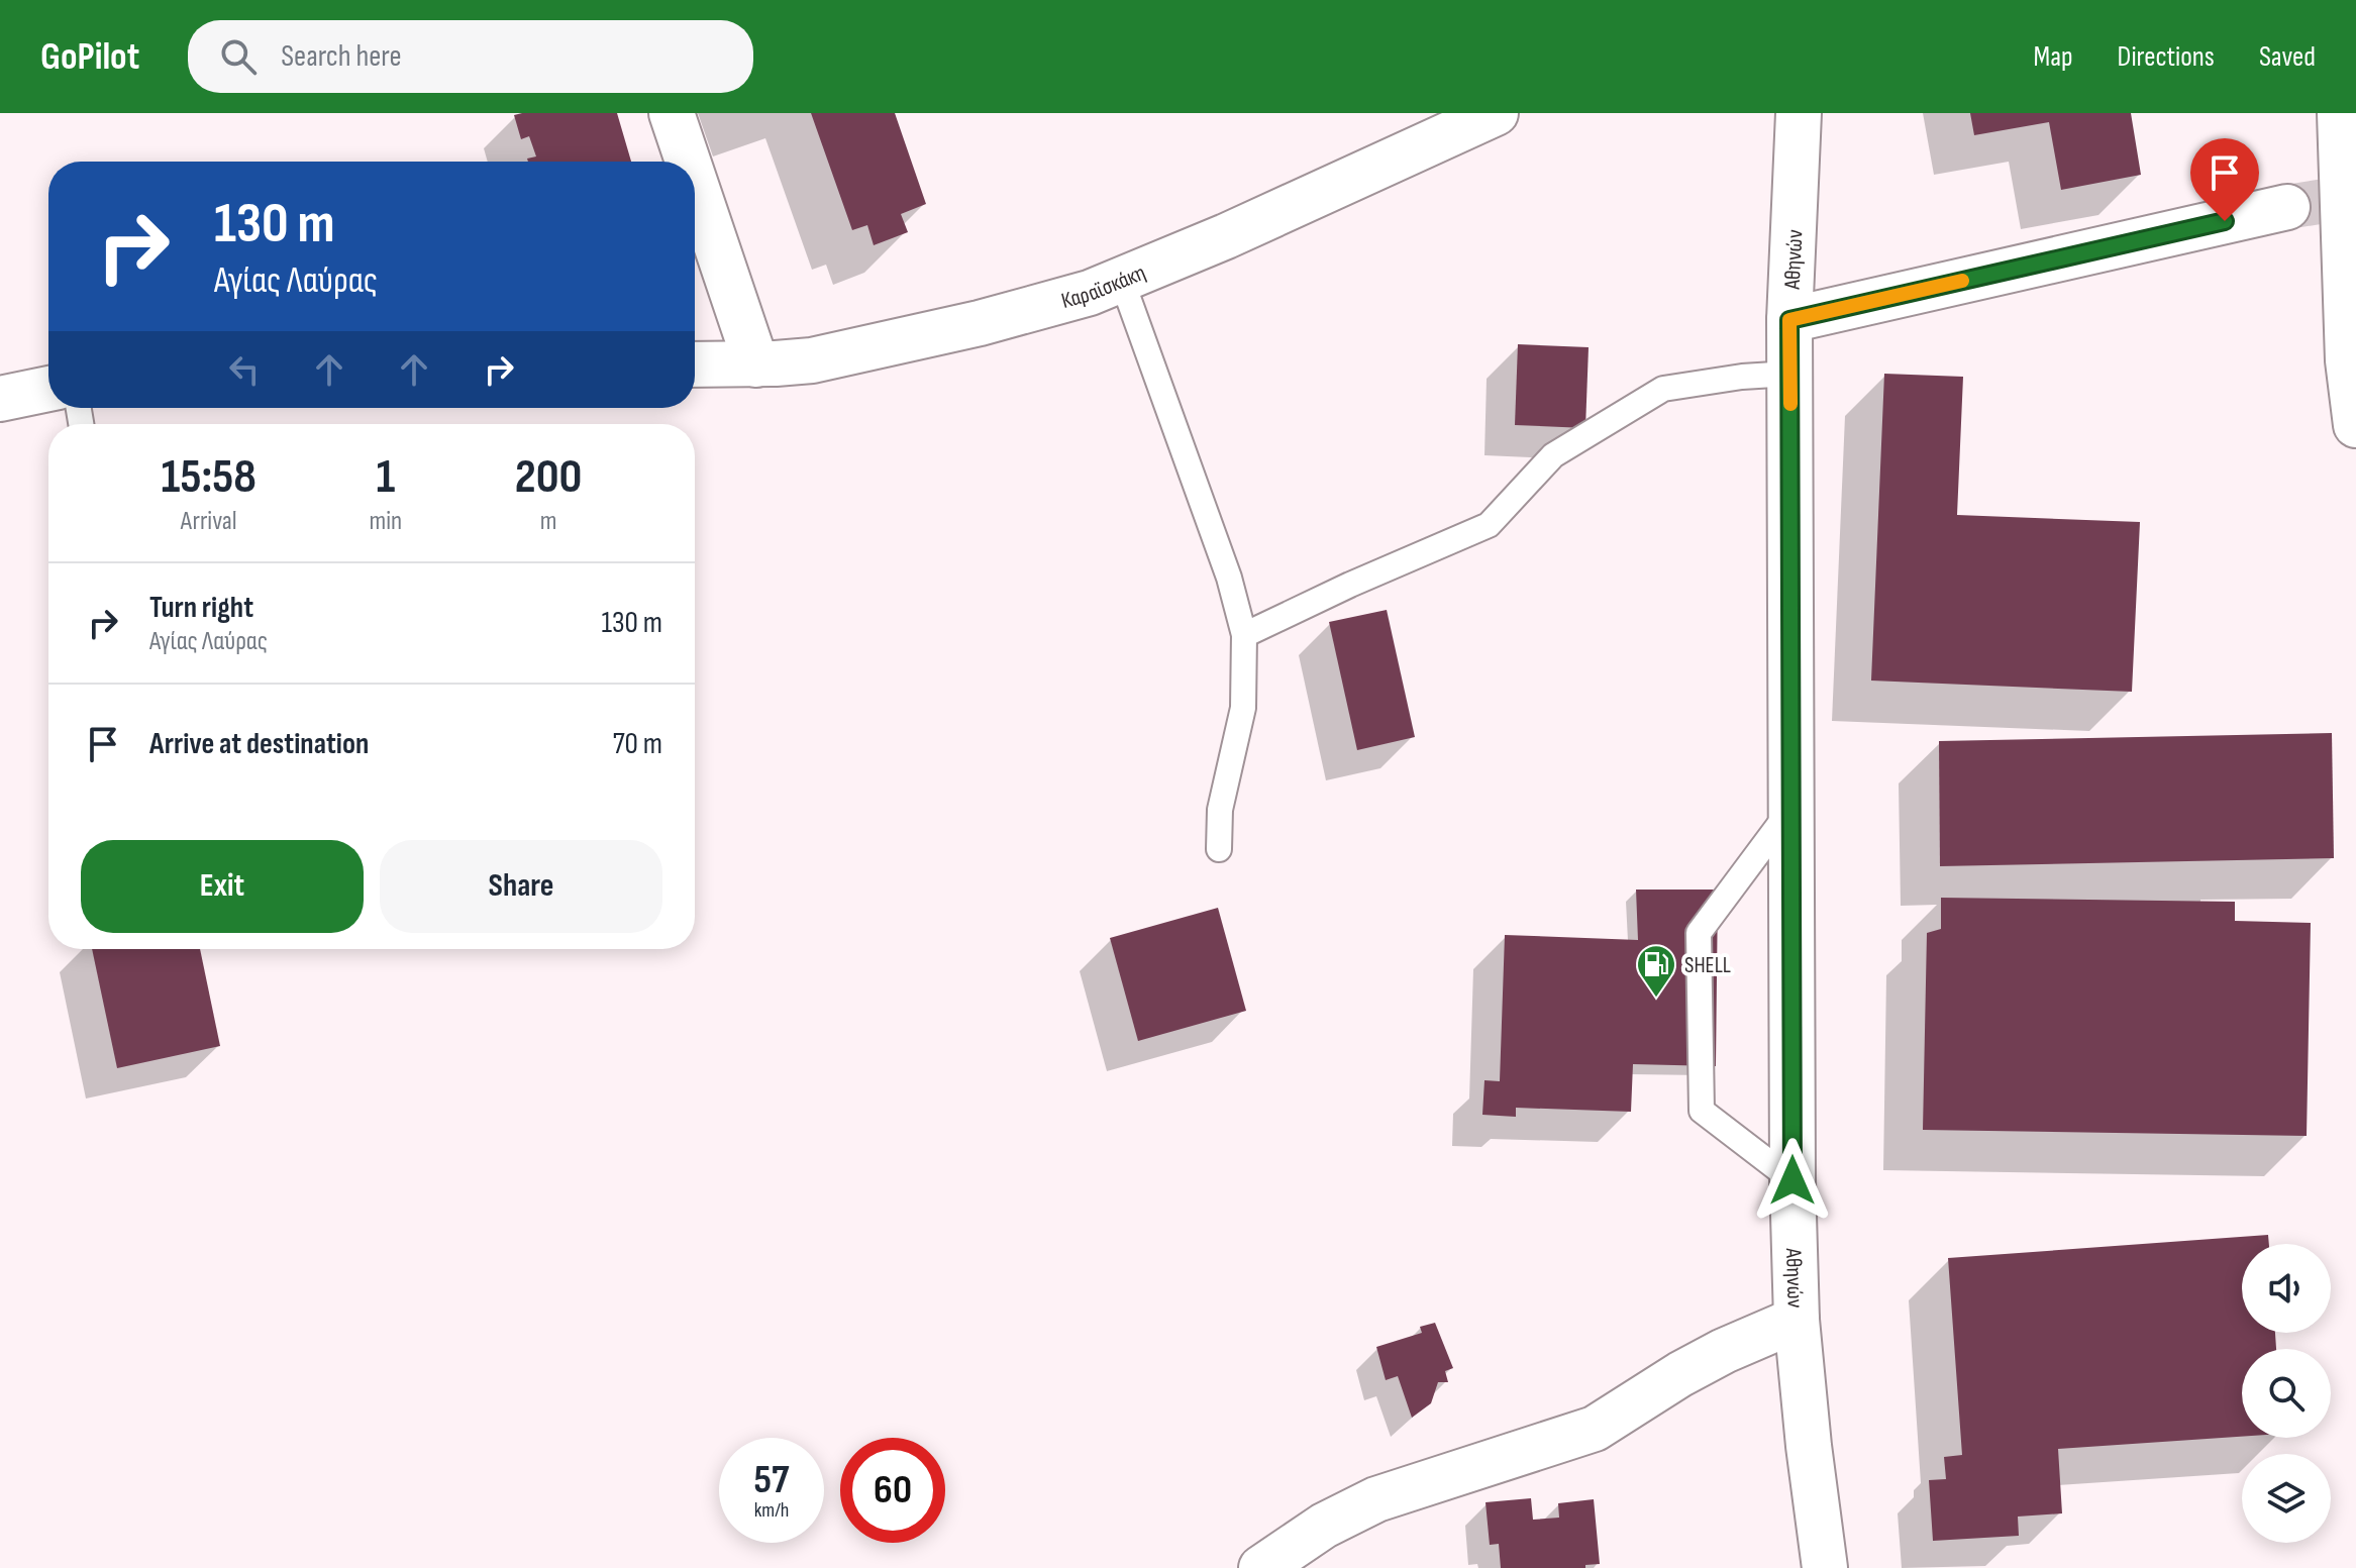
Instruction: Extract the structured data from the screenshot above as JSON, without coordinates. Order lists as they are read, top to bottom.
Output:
{
  "streets": {
    "main road": ["Αθηνών", "Καραϊσκάκη"]
  },
  "places": {
    "fuel station": ["SHELL"]
  },
  "page": {
    "header": "GoPilot",
    "search": "Search here",
    "nav": ["Map", "Directions", "Saved"],
    "turn": ["130 m", "Αγίας Λαύρας"],
    "eta": [
      "15:58",
      "Arrival",
      "1",
      "min",
      "200",
      "m"
    ],
    "list": [
      {
        "name": "Turn right",
        "note": "Αγίας Λαύρας",
        "value": "130 m"
      },
      {
        "name": "Arrive at destination",
        "value": "70 m"
      }
    ],
    "buttons": ["Exit", "Share"],
    "speed": "57 km/h",
    "limit": "60"
  }
}
